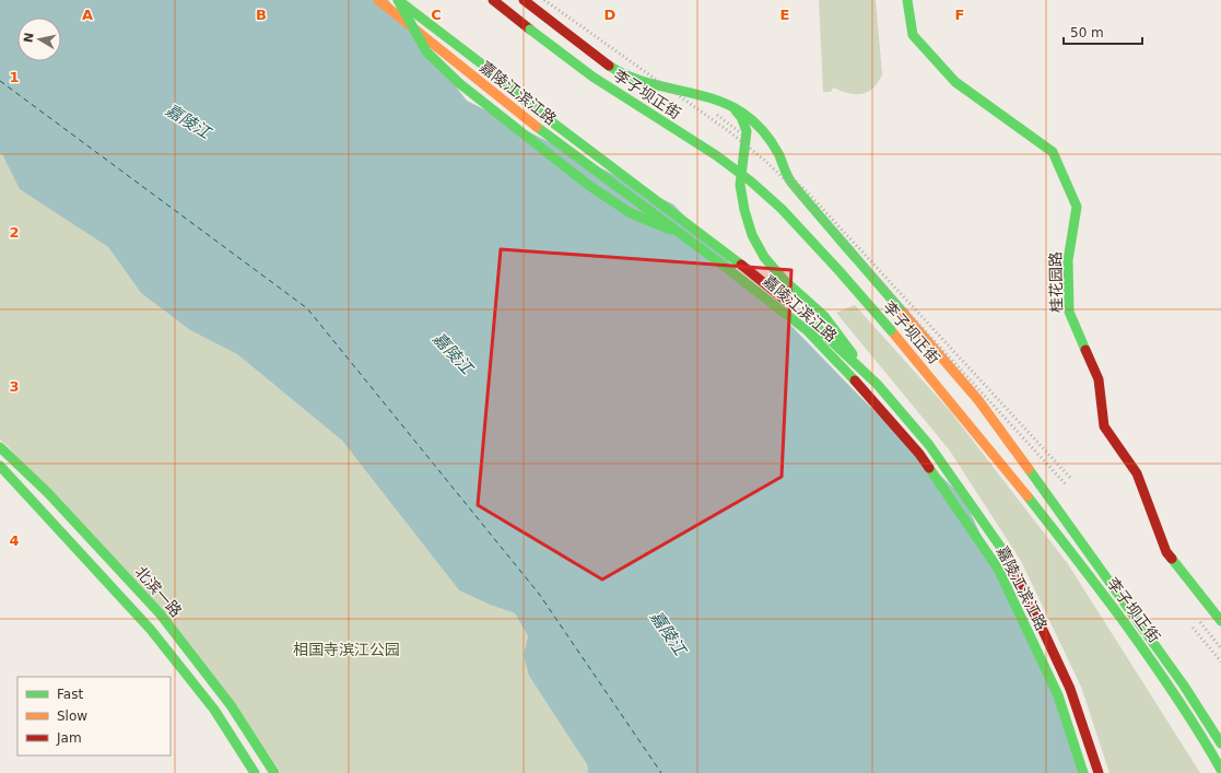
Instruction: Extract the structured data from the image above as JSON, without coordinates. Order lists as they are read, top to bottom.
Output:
{
  "streets": {
    "main road": [
      "嘉陵江滨江路",
      "李子坝正街",
      "桂花园路",
      "北滨一路"
    ]
  },
  "water": ["嘉陵江"],
  "parks": ["相国寺滨江公园"],
  "legend": ["Fast", "Slow", "Jam"],
  "scale_bar": "50 m",
  "north": "left",
  "grid": {
    "columns": [
      "A",
      "B",
      "C",
      "D",
      "E",
      "F"
    ],
    "rows": [
      "1",
      "2",
      "3",
      "4"
    ]
  }
}
